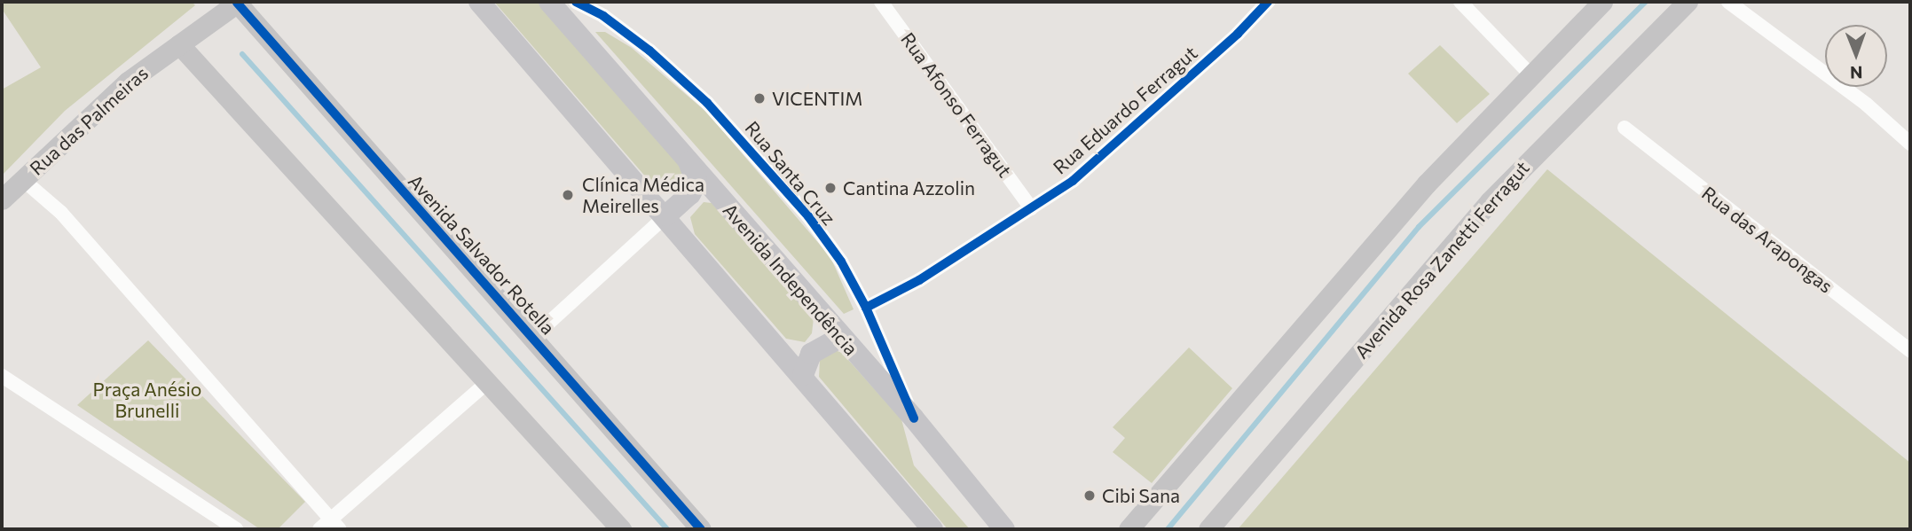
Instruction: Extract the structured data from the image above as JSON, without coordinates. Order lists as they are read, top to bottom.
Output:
{
  "streets": {
    "main road": [
      "Rua das Palmeiras",
      "Avenida Salvador Rotella",
      "Avenida Rosa Zanetti Ferragut",
      "Avenida Independência"
    ],
    "street": [
      "Rua Afonso Ferragut",
      "Rua Eduardo Ferragut",
      "Rua Santa Cruz",
      "Rua das Arapongas"
    ]
  },
  "crossings": [
    ["Rua Afonso Ferragut", "Rua Eduardo Ferragut"],
    ["Rua Eduardo Ferragut", "Rua Santa Cruz"],
    ["Rua das Palmeiras", "Avenida Salvador Rotella"],
    ["Rua Santa Cruz", "Avenida Independência"]
  ],
  "parks": ["Praça Anésio Brunelli"],
  "places": [
    "VICENTIM",
    "Cantina Azzolin",
    "Clínica Médica Meirelles",
    "Cibi Sana"
  ],
  "north": "bottom"
}
